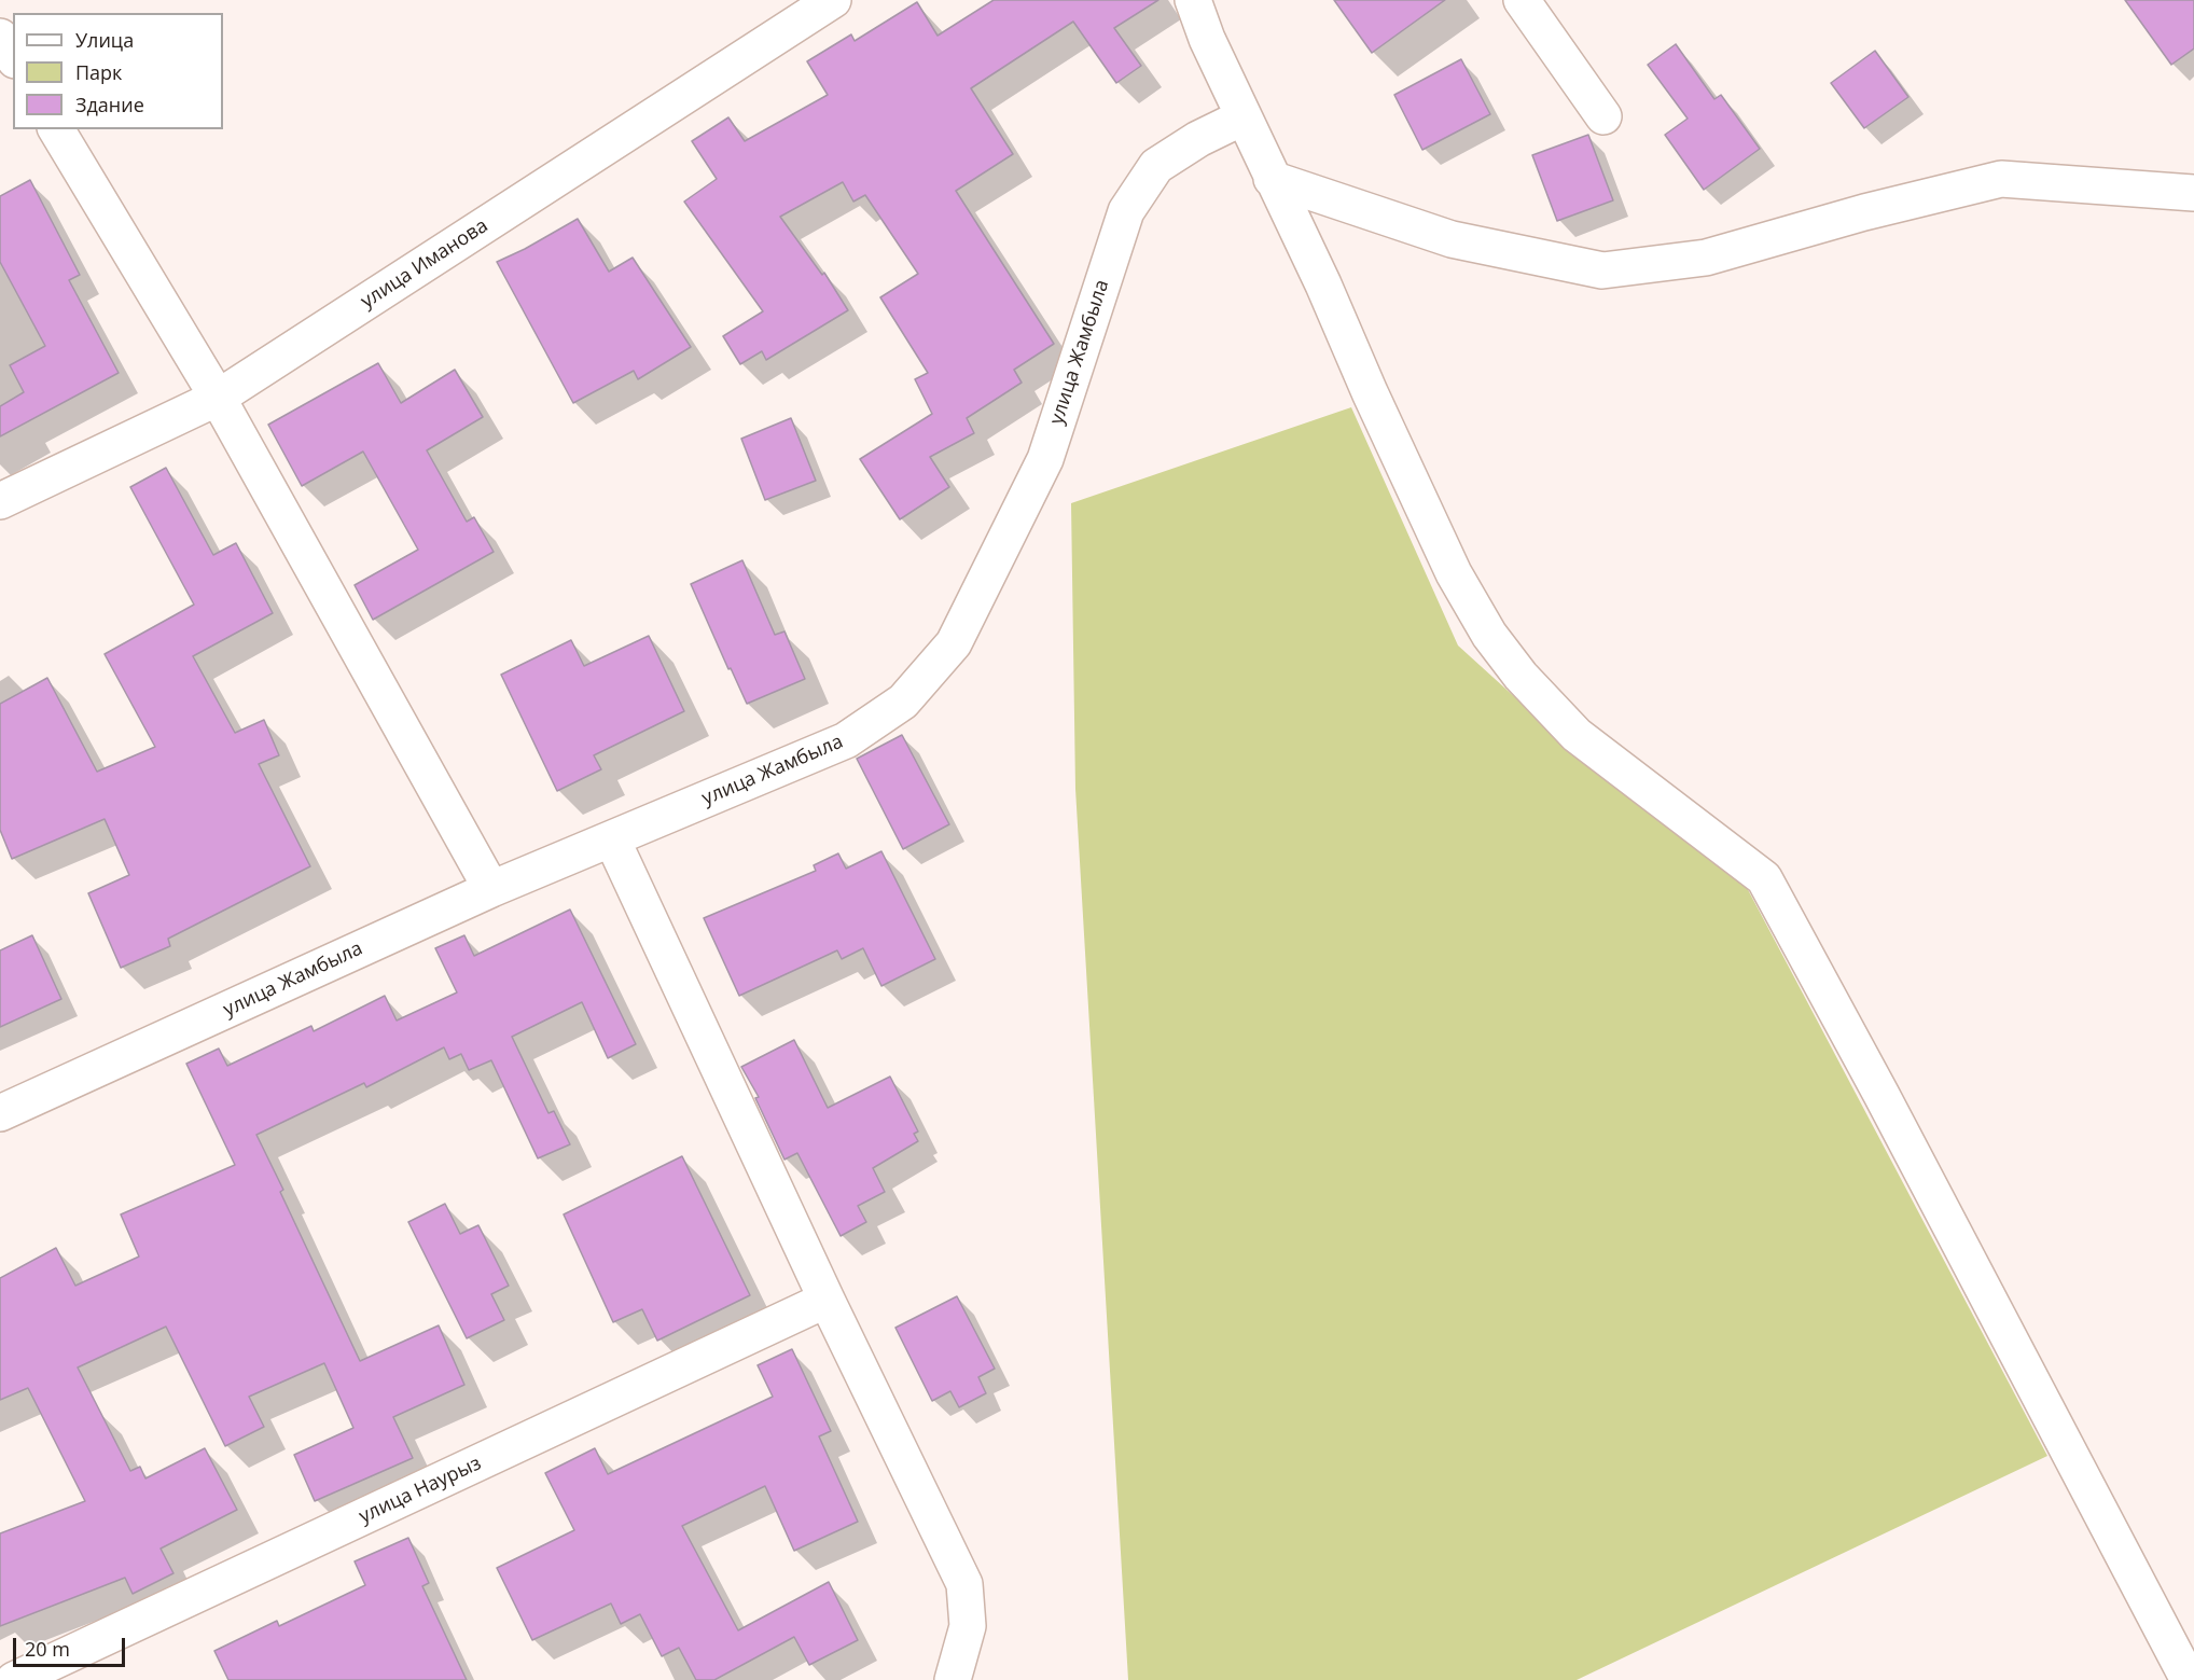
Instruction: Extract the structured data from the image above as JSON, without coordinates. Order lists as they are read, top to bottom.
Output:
{
  "streets": {
    "street": ["улица Иманова", "улица Жамбыла", "улица Наурыз"]
  },
  "legend": ["Улица", "Парк", "Здание"],
  "scale_bar": "20 m"
}
